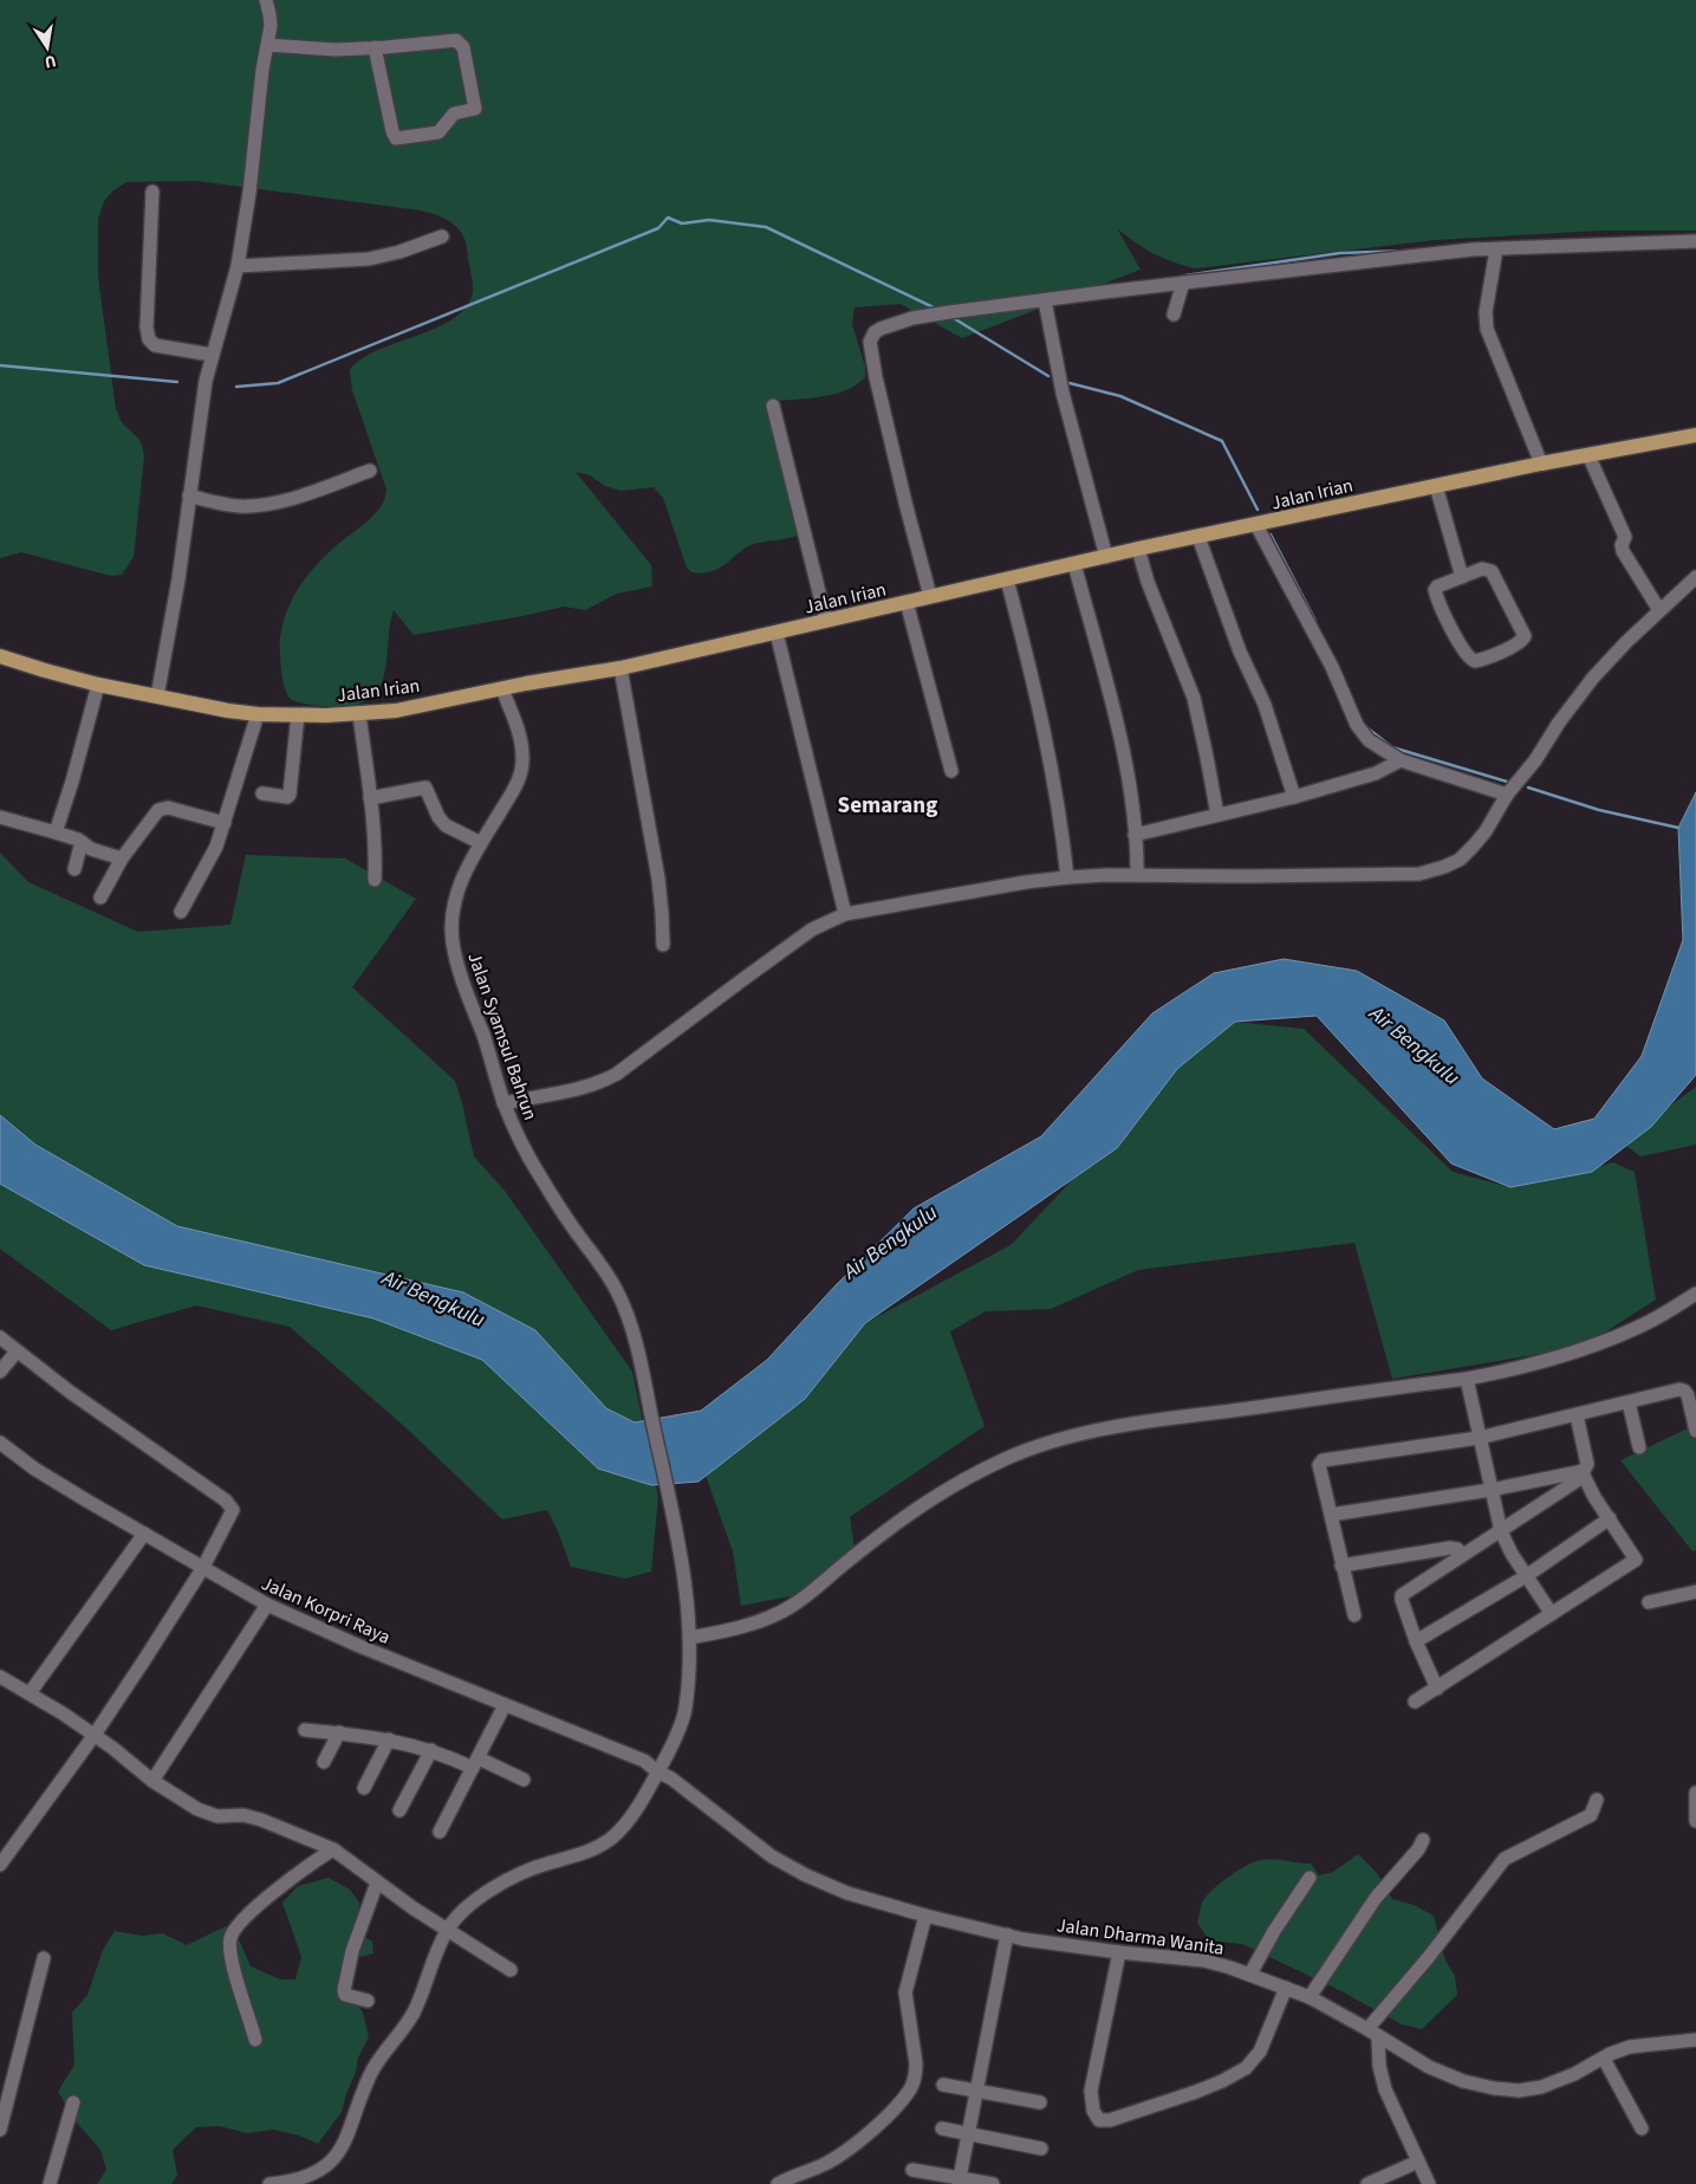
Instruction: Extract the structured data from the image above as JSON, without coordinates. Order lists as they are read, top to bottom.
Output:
{
  "streets": {
    "main road": ["Jalan Irian"],
    "street": ["Jalan Syamsul Bahrun", "Jalan Korpri Raya", "Jalan Dharma Wanita"]
  },
  "crossings": [
    ["Jalan Irian", "Jalan Syamsul Bahrun"],
    ["Jalan Korpri Raya", "Jalan Dharma Wanita"]
  ],
  "districts": ["Semarang"],
  "water": ["Air Bengkulu"],
  "north": "bottom"
}
